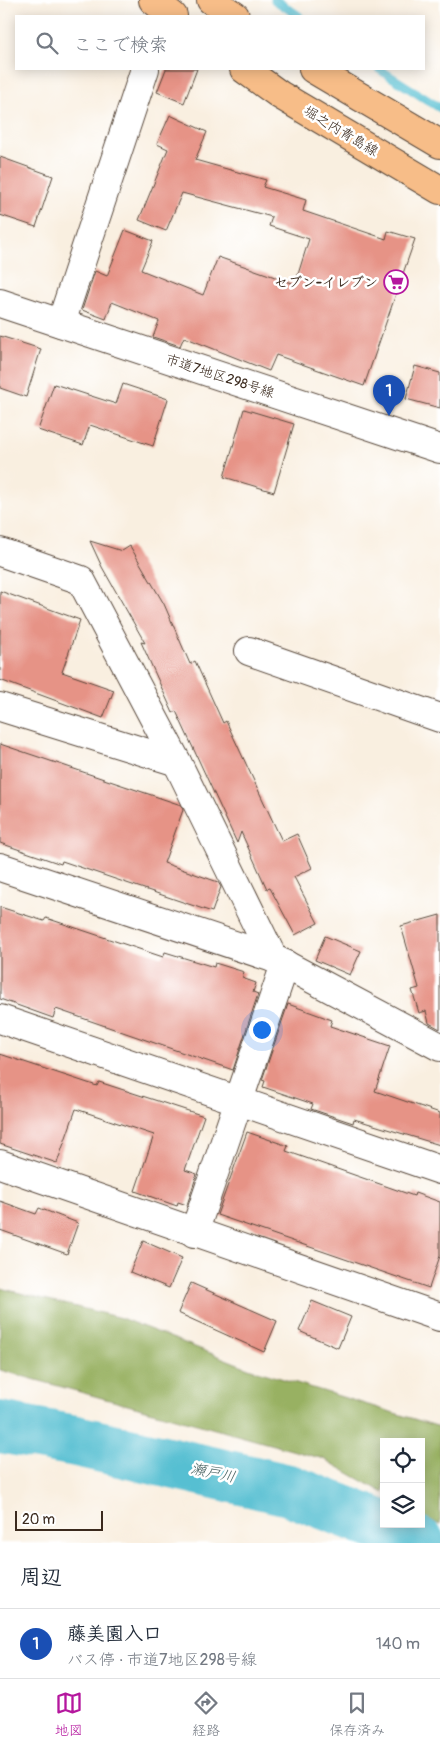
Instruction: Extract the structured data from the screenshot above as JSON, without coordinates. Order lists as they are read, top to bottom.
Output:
{
  "streets": {
    "main road": ["堀之内青島線"],
    "street": ["市道7地区298号線"]
  },
  "water": ["瀬戸川"],
  "places": {
    "supermarket": ["セブン-イレブン"]
  },
  "scale_bar": "20 m",
  "page": {
    "search": "ここで検索",
    "pins": "1",
    "scale": "20 m",
    "heading": "周辺",
    "list": [
      {
        "mark": "1",
        "name": "藤美園入口",
        "note": "バス停 · 市道7地区298号線",
        "value": "140 m"
      }
    ],
    "nav": ["地図", "経路", "保存済み"]
  }
}
